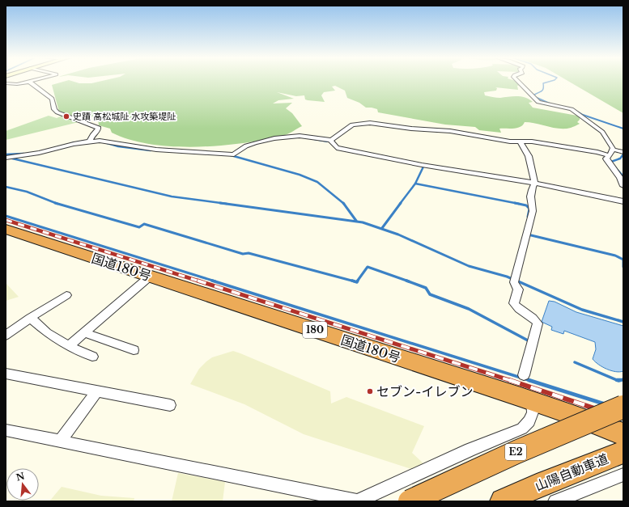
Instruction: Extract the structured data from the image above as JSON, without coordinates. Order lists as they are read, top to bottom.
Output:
{
  "streets": {
    "highway": [
      "国道180号",
      "180",
      "E2",
      "山陽自動車道"
    ]
  },
  "places": ["史蹟 髙松城阯 水攻築堤阯", "セブン-イレブン"],
  "north": "top"
}
